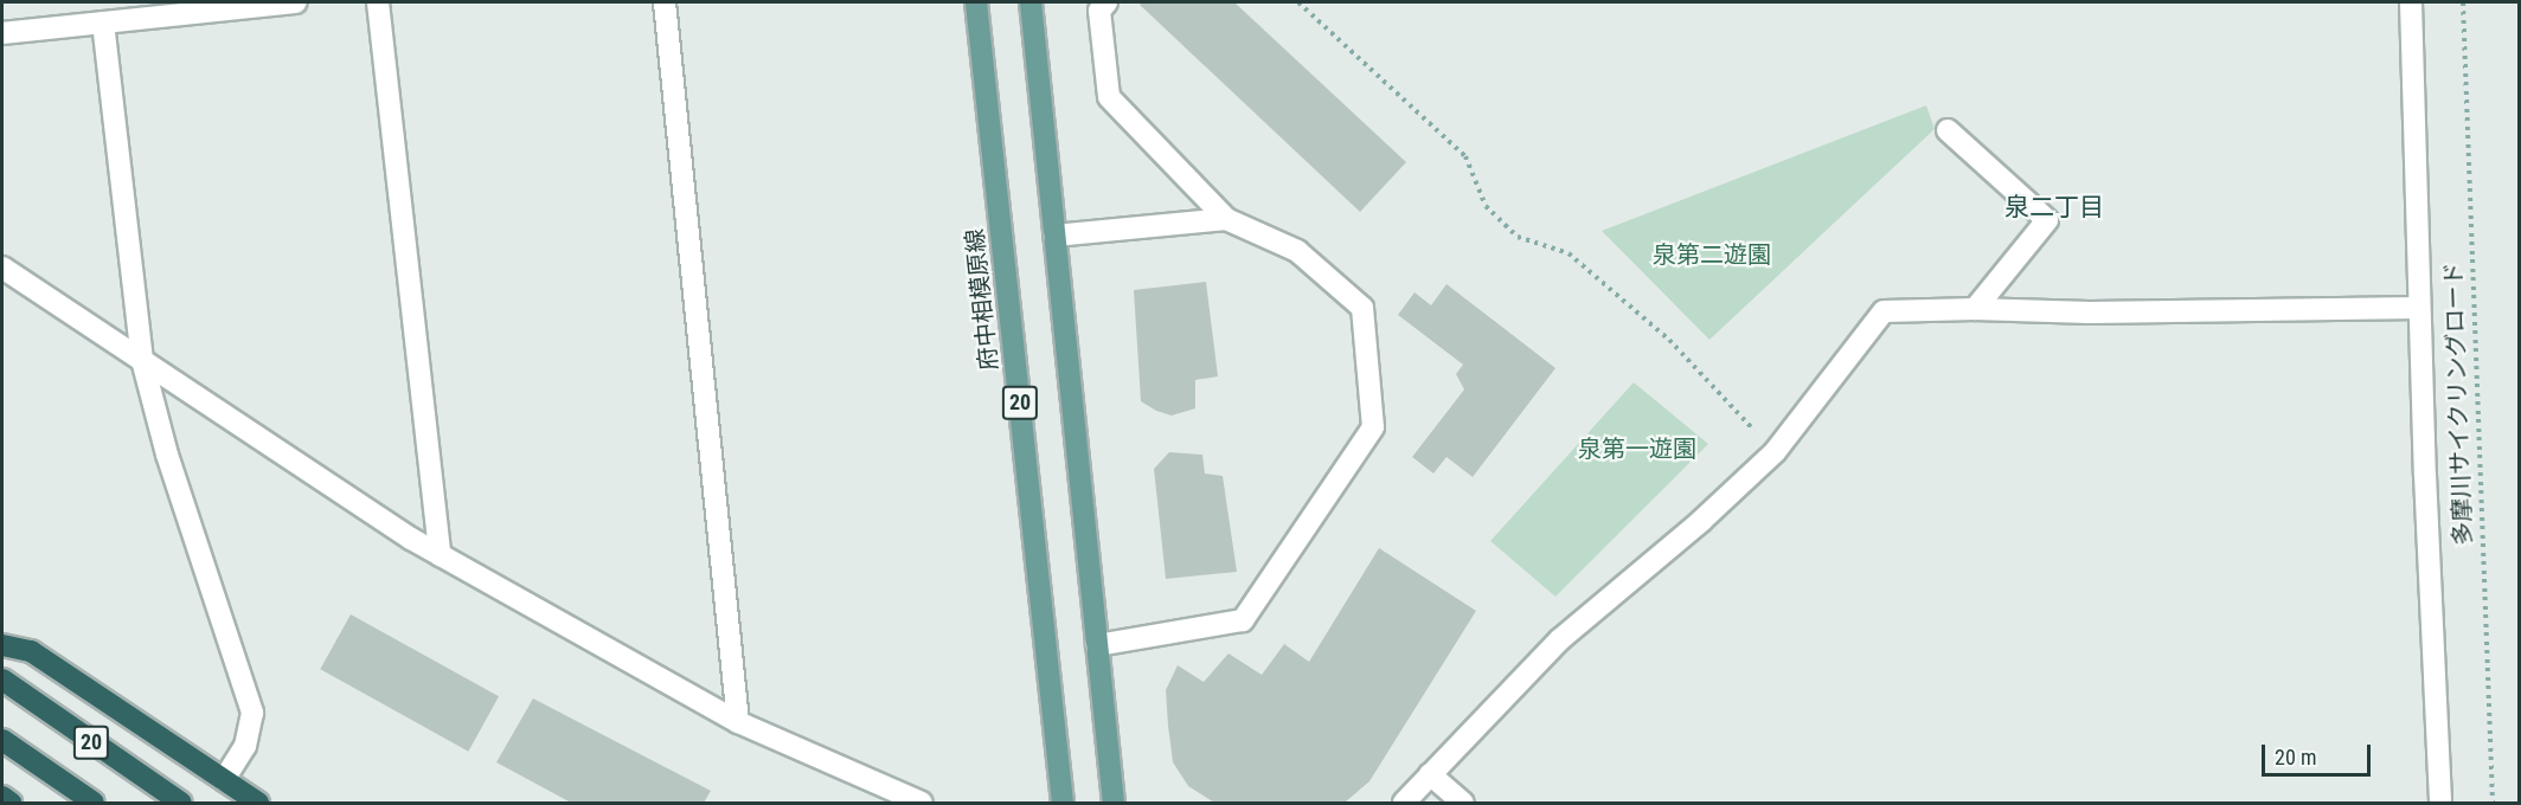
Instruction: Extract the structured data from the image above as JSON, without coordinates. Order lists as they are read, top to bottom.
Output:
{
  "streets": {
    "highway": ["20"],
    "main road": ["府中相模原線"],
    "path": ["多摩川サイクリングロード"]
  },
  "districts": ["泉二丁目"],
  "parks": ["泉第二遊園", "泉第一遊園"],
  "scale_bar": "20 m"
}
